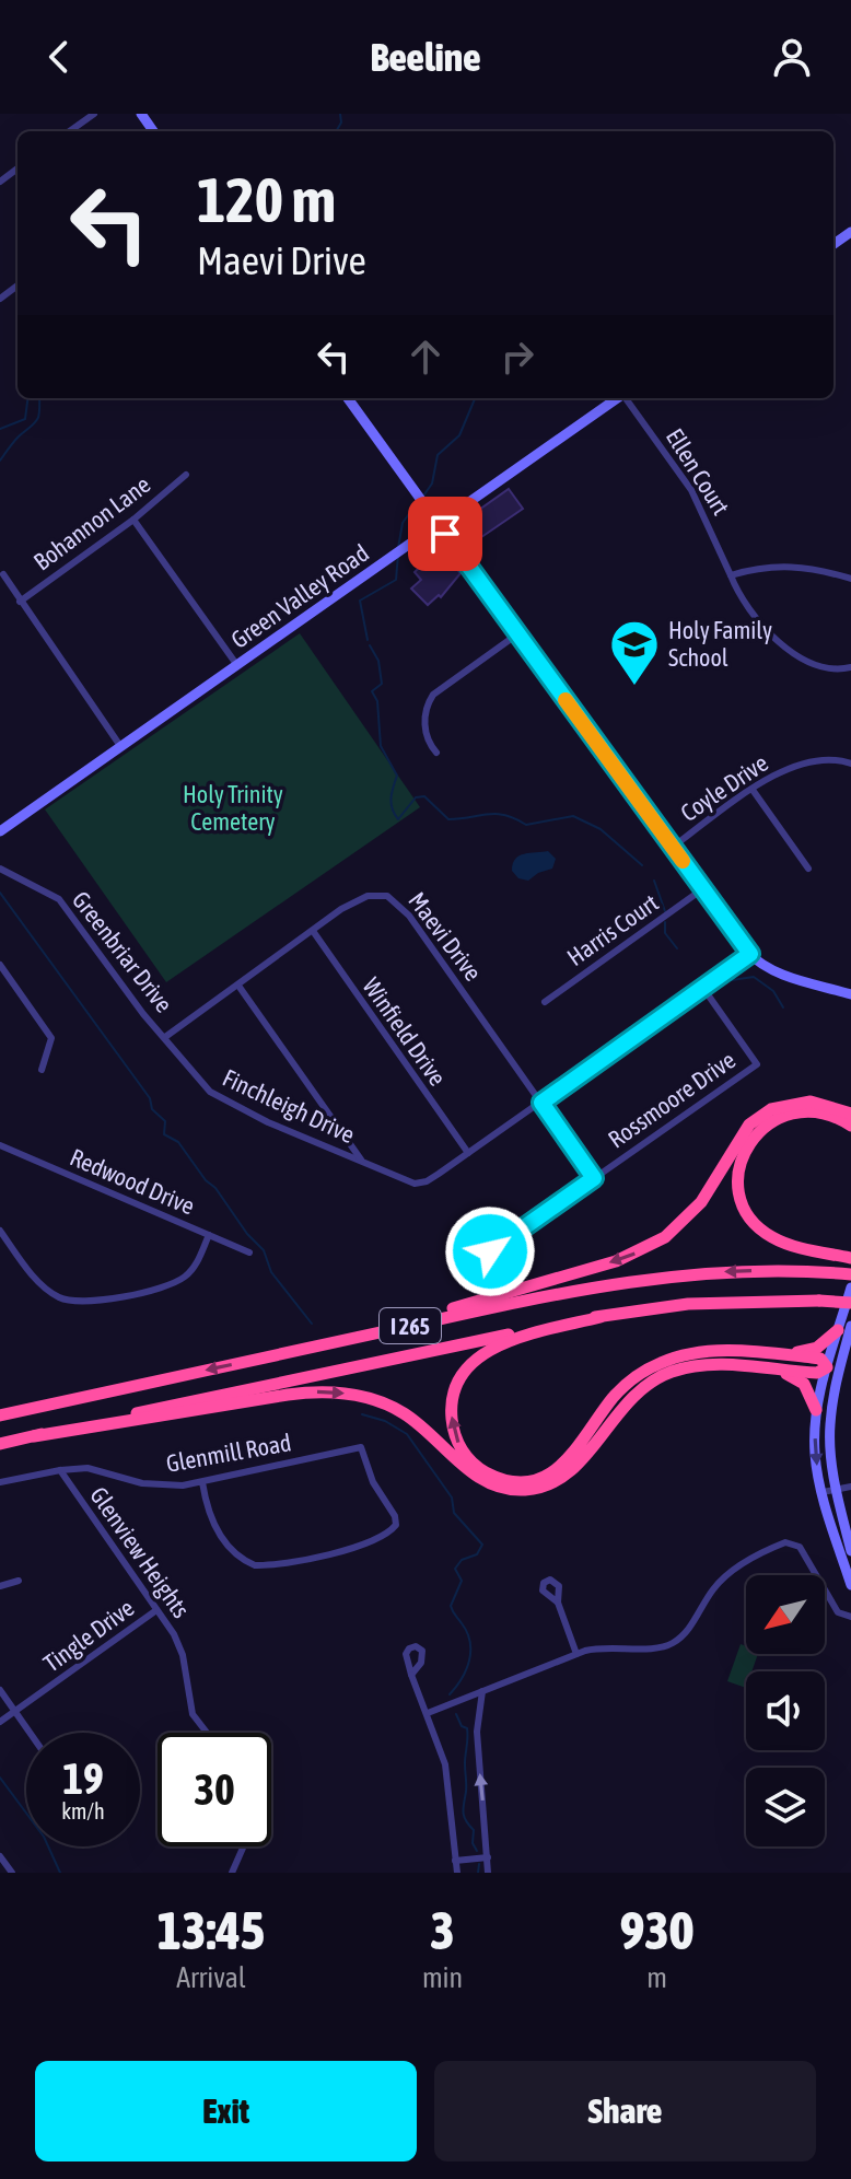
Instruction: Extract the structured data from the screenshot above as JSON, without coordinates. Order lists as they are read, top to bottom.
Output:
{
  "streets": {
    "highway": ["I 265"],
    "street": [
      "Ellen Court",
      "Bohannon Lane",
      "Green Valley Road",
      "Coyle Drive",
      "Harris Court",
      "Maevi Drive",
      "Greenbriar Drive",
      "Winfield Drive",
      "Rossmoore Drive",
      "Finchleigh Drive",
      "Redwood Drive",
      "Glenmill Road",
      "Glenview Heights",
      "Tingle Drive"
    ]
  },
  "crossings": [
    ["Maevi Drive", "Greenbriar Drive"],
    ["Maevi Drive", "Winfield Drive"],
    ["Maevi Drive", "Rossmoore Drive"],
    ["Maevi Drive", "Finchleigh Drive"],
    ["Greenbriar Drive", "Finchleigh Drive"],
    ["Winfield Drive", "Finchleigh Drive"],
    ["Glenmill Road", "Glenview Heights"],
    ["Glenview Heights", "Tingle Drive"]
  ],
  "parks": ["Holy Trinity Cemetery"],
  "places": {
    "school or university": ["Holy Family School"]
  },
  "north": "bottom left",
  "page": {
    "header": "Beeline",
    "turn": ["120 m", "Maevi Drive"],
    "speed": "19 km/h",
    "limit": "30",
    "eta": [
      "13:45",
      "Arrival",
      "3",
      "min",
      "930",
      "m"
    ],
    "buttons": ["Exit", "Share"]
  }
}
